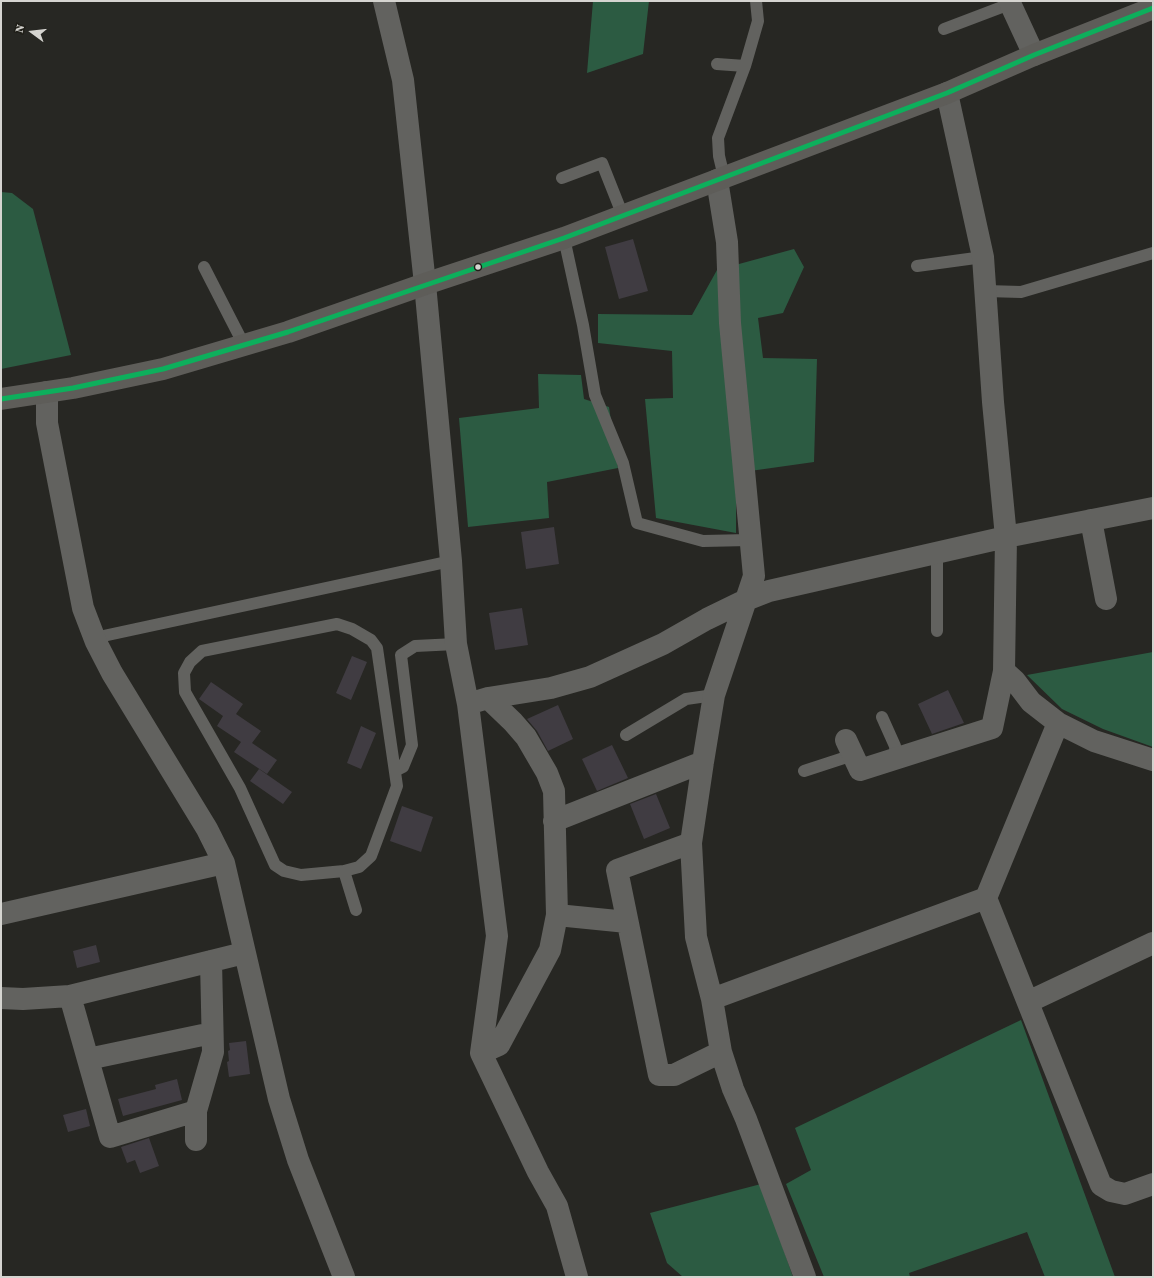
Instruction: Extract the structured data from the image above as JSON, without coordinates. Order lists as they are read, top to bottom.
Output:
{
  "north": "left"
}
